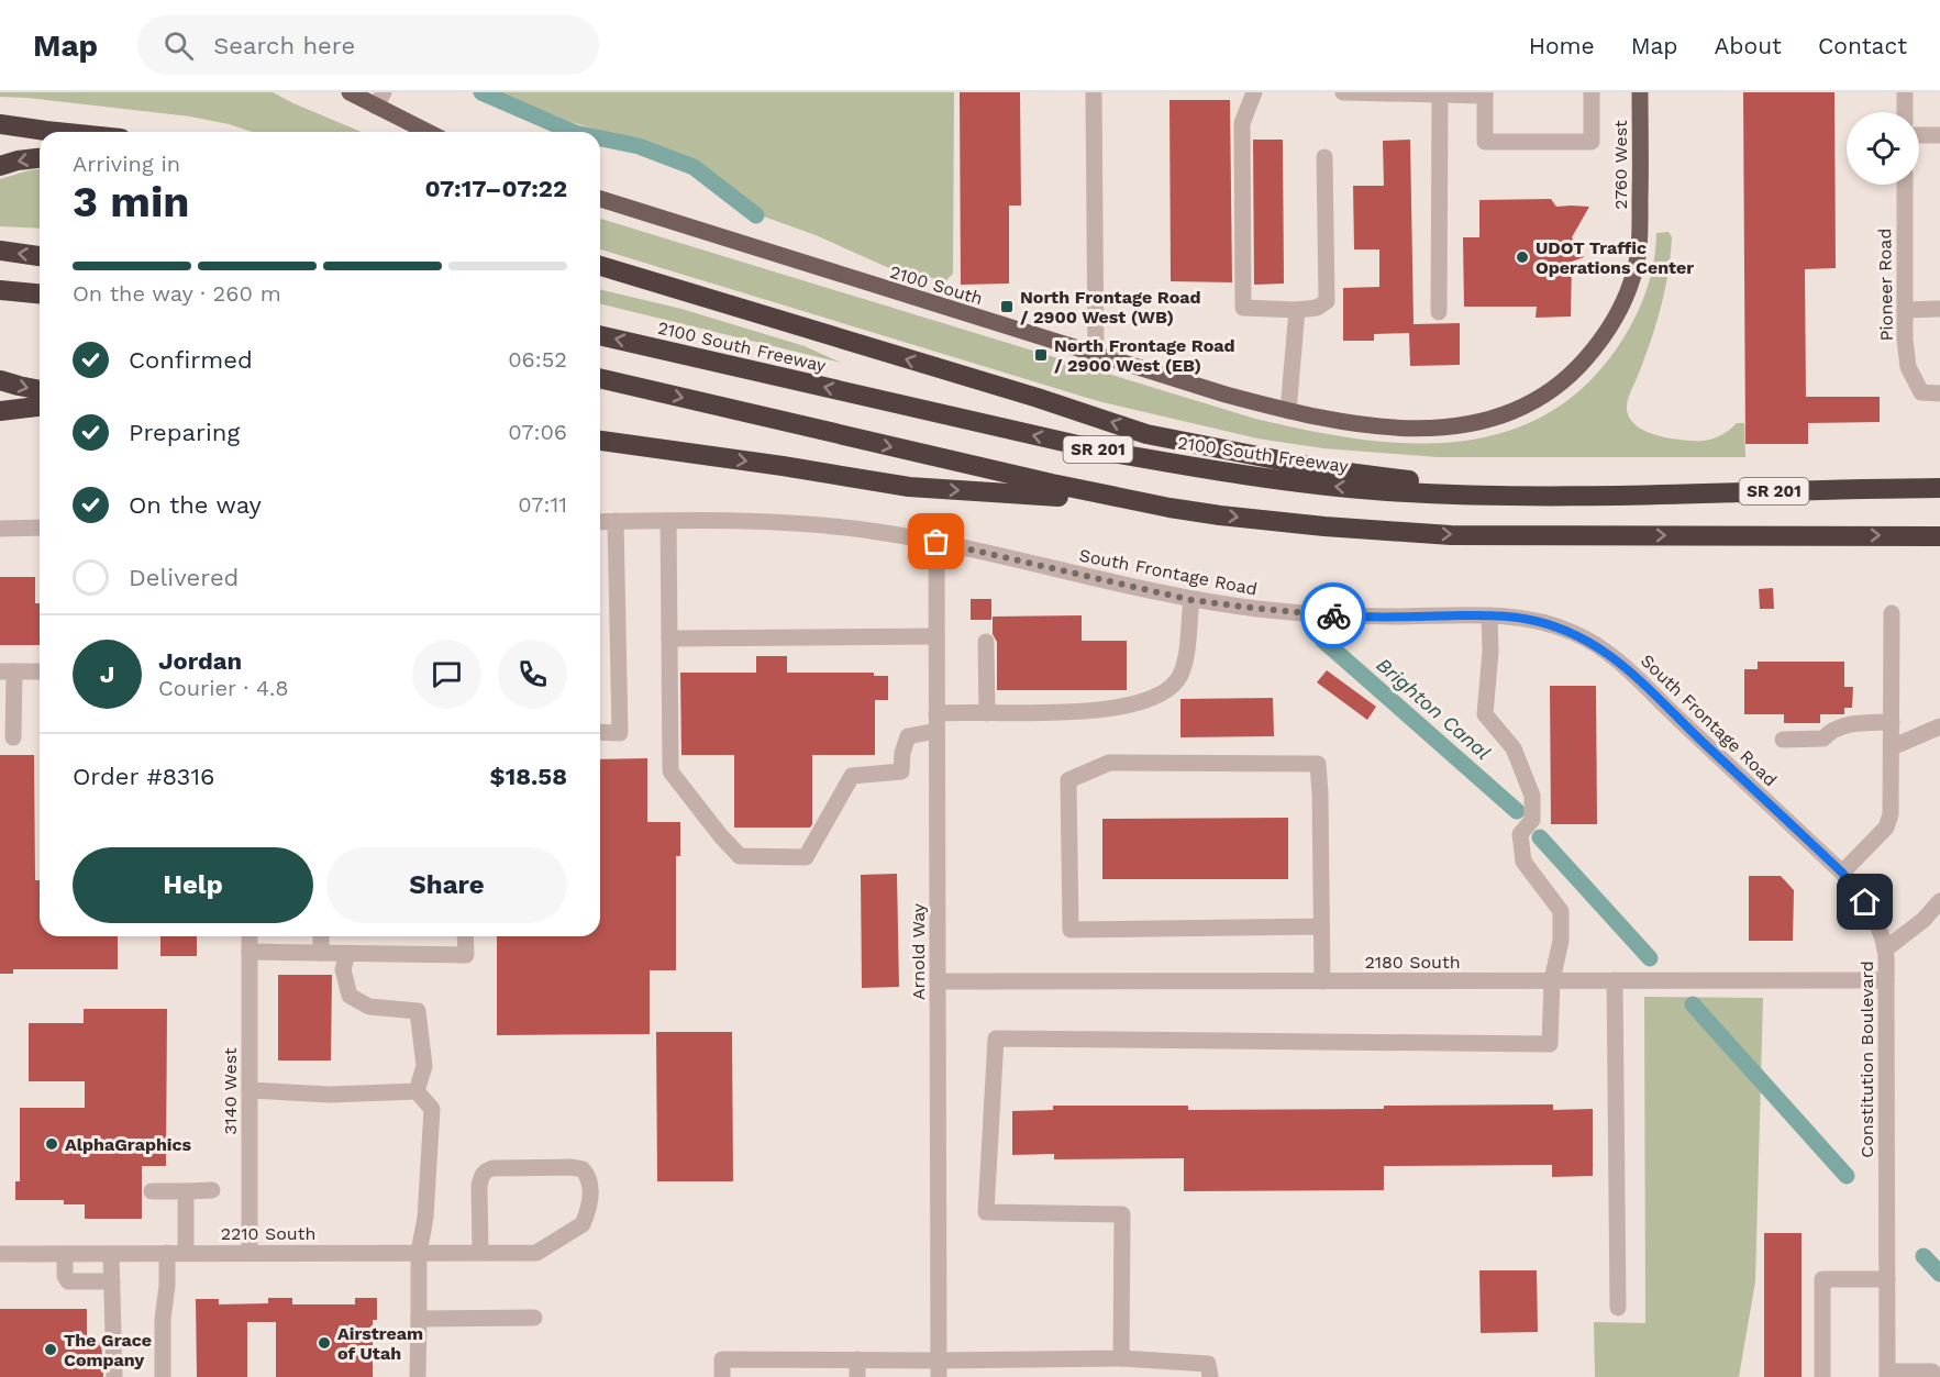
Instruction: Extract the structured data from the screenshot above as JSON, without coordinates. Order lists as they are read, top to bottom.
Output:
{
  "streets": {
    "highway": ["2100 South Freeway", "SR 201"],
    "main road": ["2760 West", "2100 South"],
    "street": [
      "Pioneer Road",
      "South Frontage Road",
      "Arnold Way",
      "2180 South",
      "Constitution Boulevard",
      "3140 West",
      "2210 South"
    ]
  },
  "crossings": [
    ["2760 West", "2100 South"],
    ["South Frontage Road", "Arnold Way"],
    ["South Frontage Road", "Constitution Boulevard"],
    ["Arnold Way", "2180 South"],
    ["2180 South", "Constitution Boulevard"],
    ["3140 West", "2210 South"]
  ],
  "water": ["Brighton Canal"],
  "places": {
    "other": [
      "UDOT Traffic Operations Center",
      "AlphaGraphics",
      "Airstream of Utah",
      "The Grace Company"
    ],
    "transit": ["North Frontage Road / 2900 West (WB)", "North Frontage Road / 2900 West (EB)"]
  },
  "page": {
    "header": "Map",
    "search": "Search here",
    "nav": [
      "Home",
      "Map",
      "About",
      "Contact"
    ],
    "heading": ["3 min", "Arriving in", "07:17–07:22"],
    "panel": [
      "Jordan",
      "Courier · 4.8",
      "Order #8316",
      "$18.58"
    ],
    "bar": "On the way · 260 m",
    "list": [
      ["Confirmed", "06:52"],
      ["Preparing", "07:06"],
      ["On the way", "07:11"],
      "Delivered"
    ],
    "round": "J",
    "buttons": ["Help", "Share"]
  }
}
